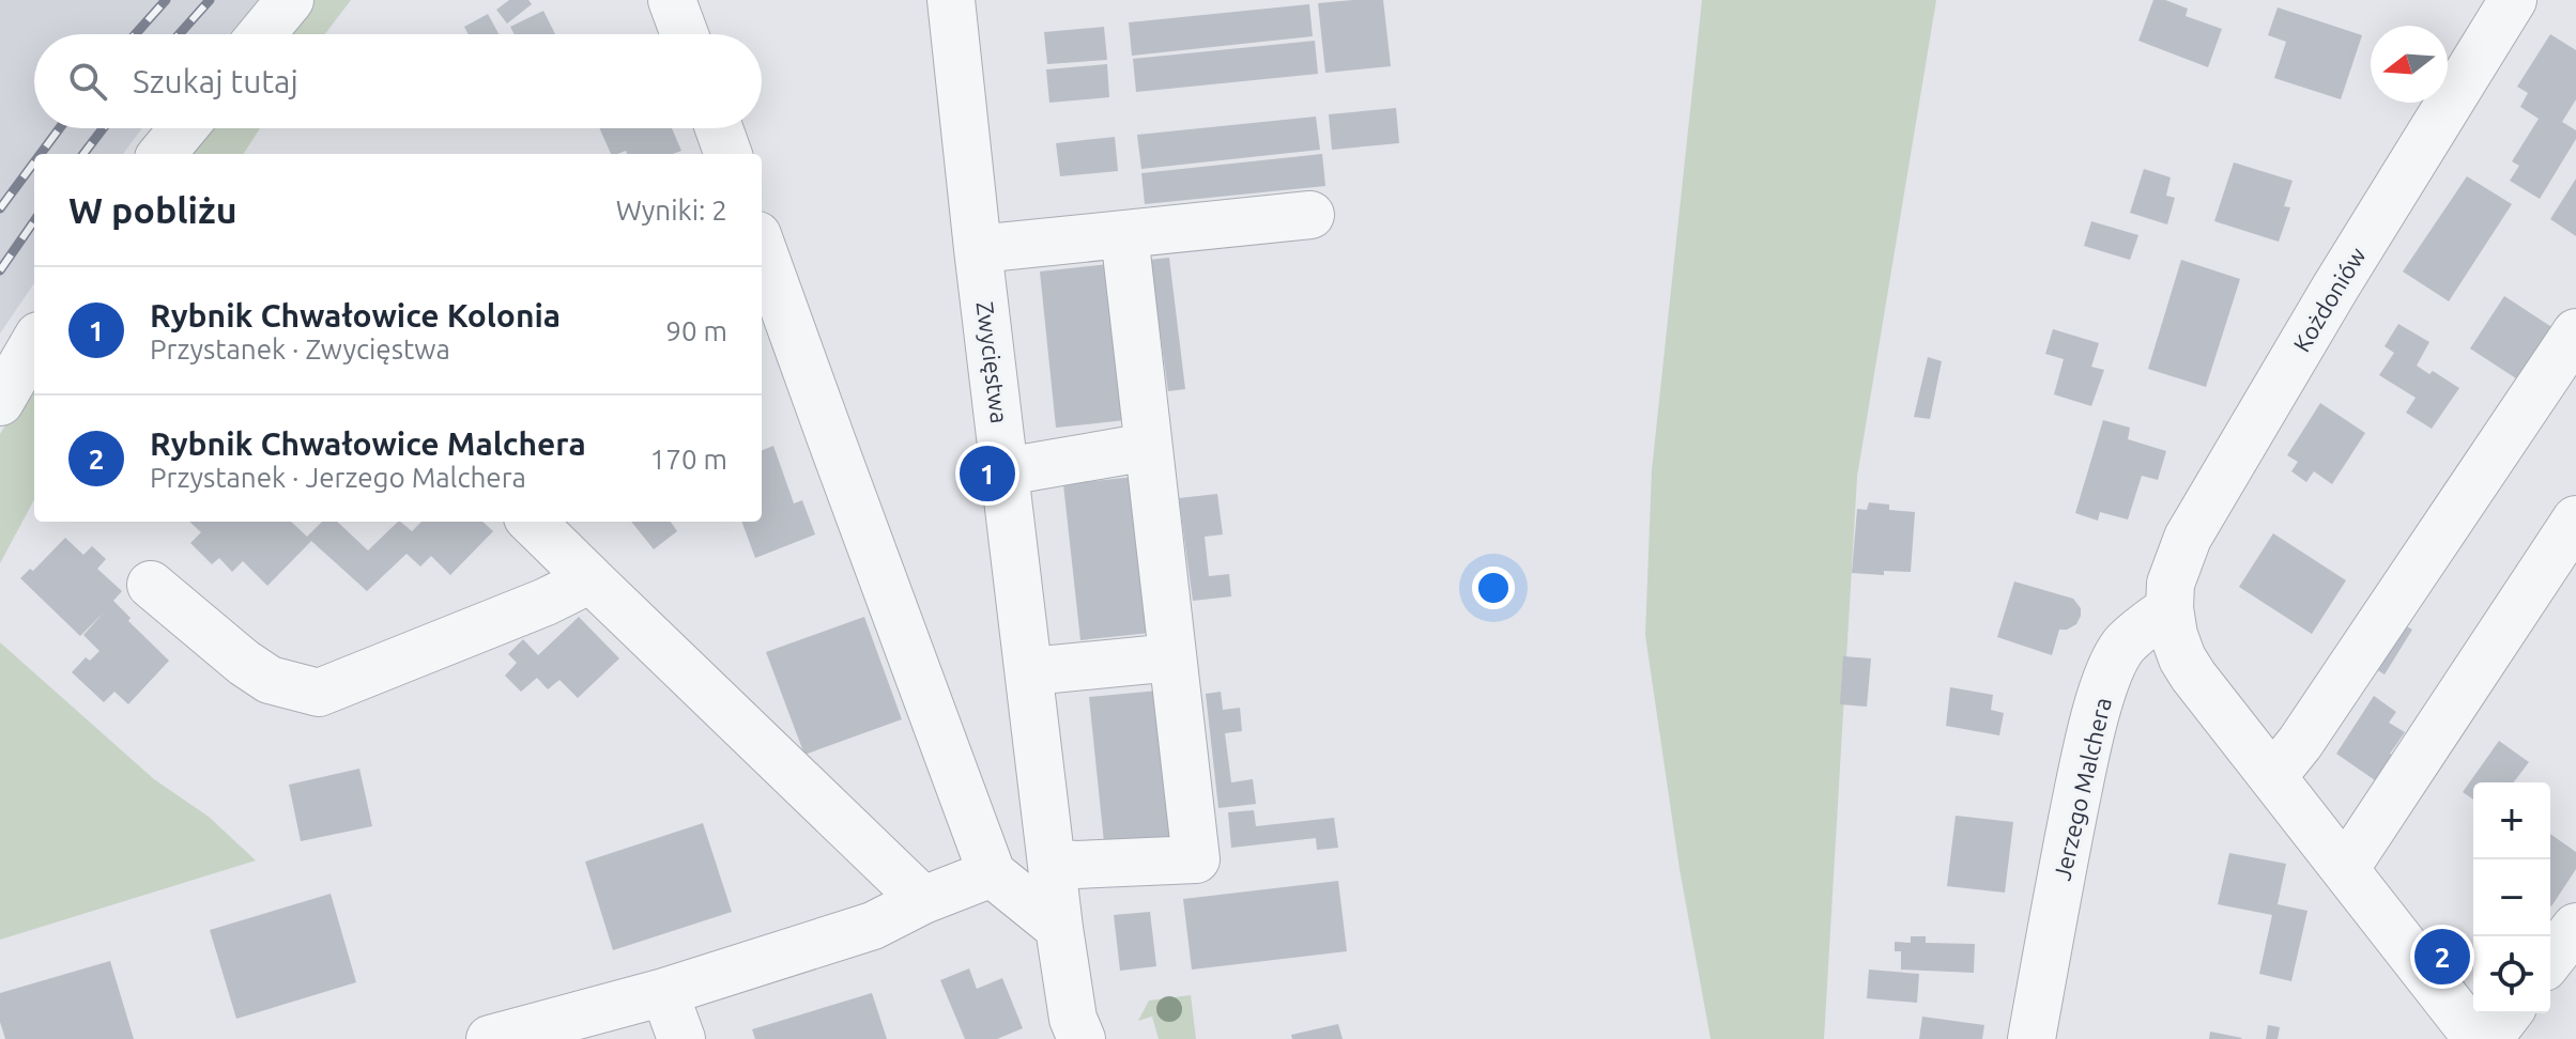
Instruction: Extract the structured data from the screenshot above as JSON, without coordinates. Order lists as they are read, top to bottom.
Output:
{
  "streets": {
    "street": ["Kożdoniów", "Zwycięstwa", "Jerzego Malchera"]
  },
  "crossings": [
    ["Kożdoniów", "Jerzego Malchera"]
  ],
  "north": "left",
  "page": {
    "search": "Szukaj tutaj",
    "heading": ["W pobliżu", "Wyniki: 2"],
    "list": [
      {
        "mark": "1",
        "name": "Rybnik Chwałowice Kolonia",
        "note": "Przystanek · Zwycięstwa",
        "value": "90 m"
      },
      {
        "mark": "2",
        "name": "Rybnik Chwałowice Malchera",
        "note": "Przystanek · Jerzego Malchera",
        "value": "170 m"
      }
    ],
    "pins": ["1", "2"],
    "map_buttons": ["+", "−"]
  }
}
